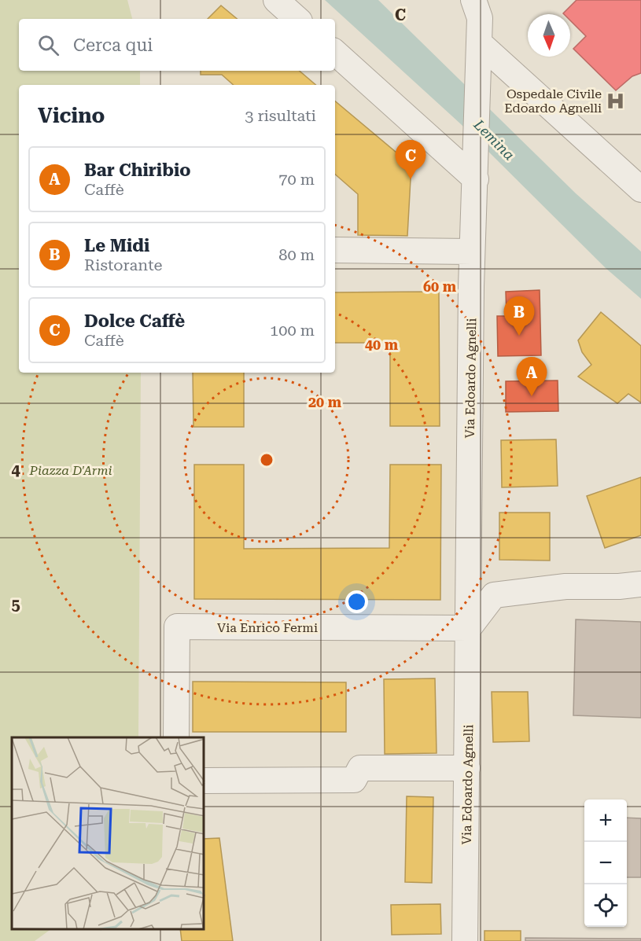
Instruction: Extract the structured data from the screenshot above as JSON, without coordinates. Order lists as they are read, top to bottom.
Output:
{
  "streets": {
    "street": ["Via Edoardo Agnelli", "Via Enrico Fermi"]
  },
  "crossings": [
    ["Via Edoardo Agnelli", "Via Enrico Fermi"]
  ],
  "water": ["Lemina"],
  "parks": ["Piazza D'Armi"],
  "places": {
    "hospital": ["Ospedale Civile Edoardo Agnelli"]
  },
  "north": "bottom",
  "page": {
    "search": "Cerca qui",
    "heading": ["Vicino", "3 risultati"],
    "pins": ["C", "B", "A"],
    "list": [
      {
        "mark": "A",
        "name": "Bar Chiribio",
        "note": "Caffè",
        "value": "70 m"
      },
      {
        "mark": "B",
        "name": "Le Midi",
        "note": "Ristorante",
        "value": "80 m"
      },
      {
        "mark": "C",
        "name": "Dolce Caffè",
        "note": "Caffè",
        "value": "100 m"
      }
    ],
    "map_buttons": ["+", "−"]
  },
  "grid": {
    "columns": ["C"],
    "rows": ["4", "5"]
  },
  "rings": ["60 m", "40 m", "20 m"]
}
